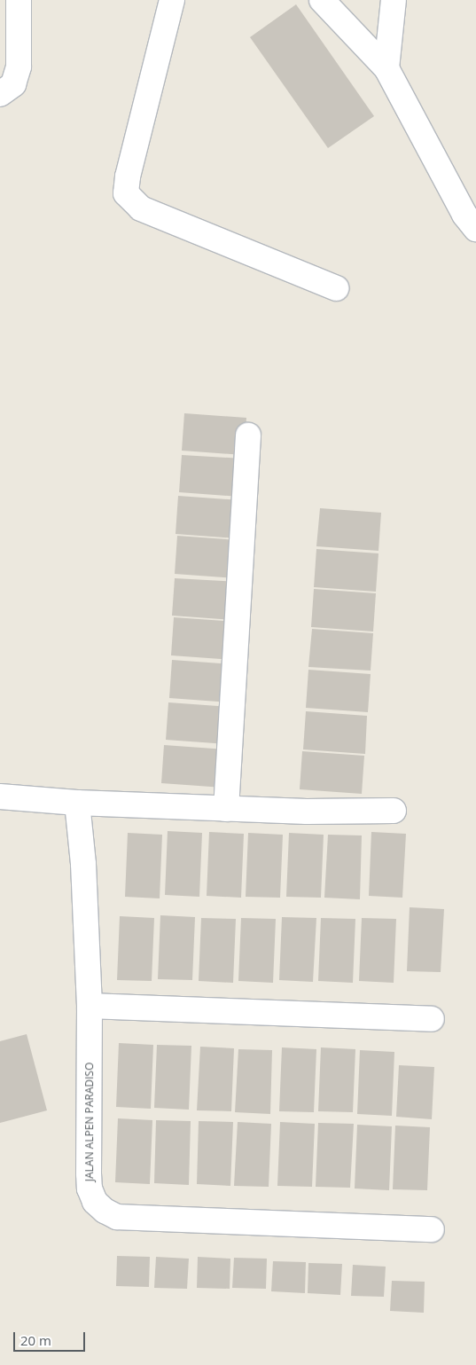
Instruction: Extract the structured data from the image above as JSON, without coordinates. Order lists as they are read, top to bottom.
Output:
{
  "streets": {
    "street": ["JALAN ALPEN PARADISO"]
  },
  "scale_bar": "20 m"
}
